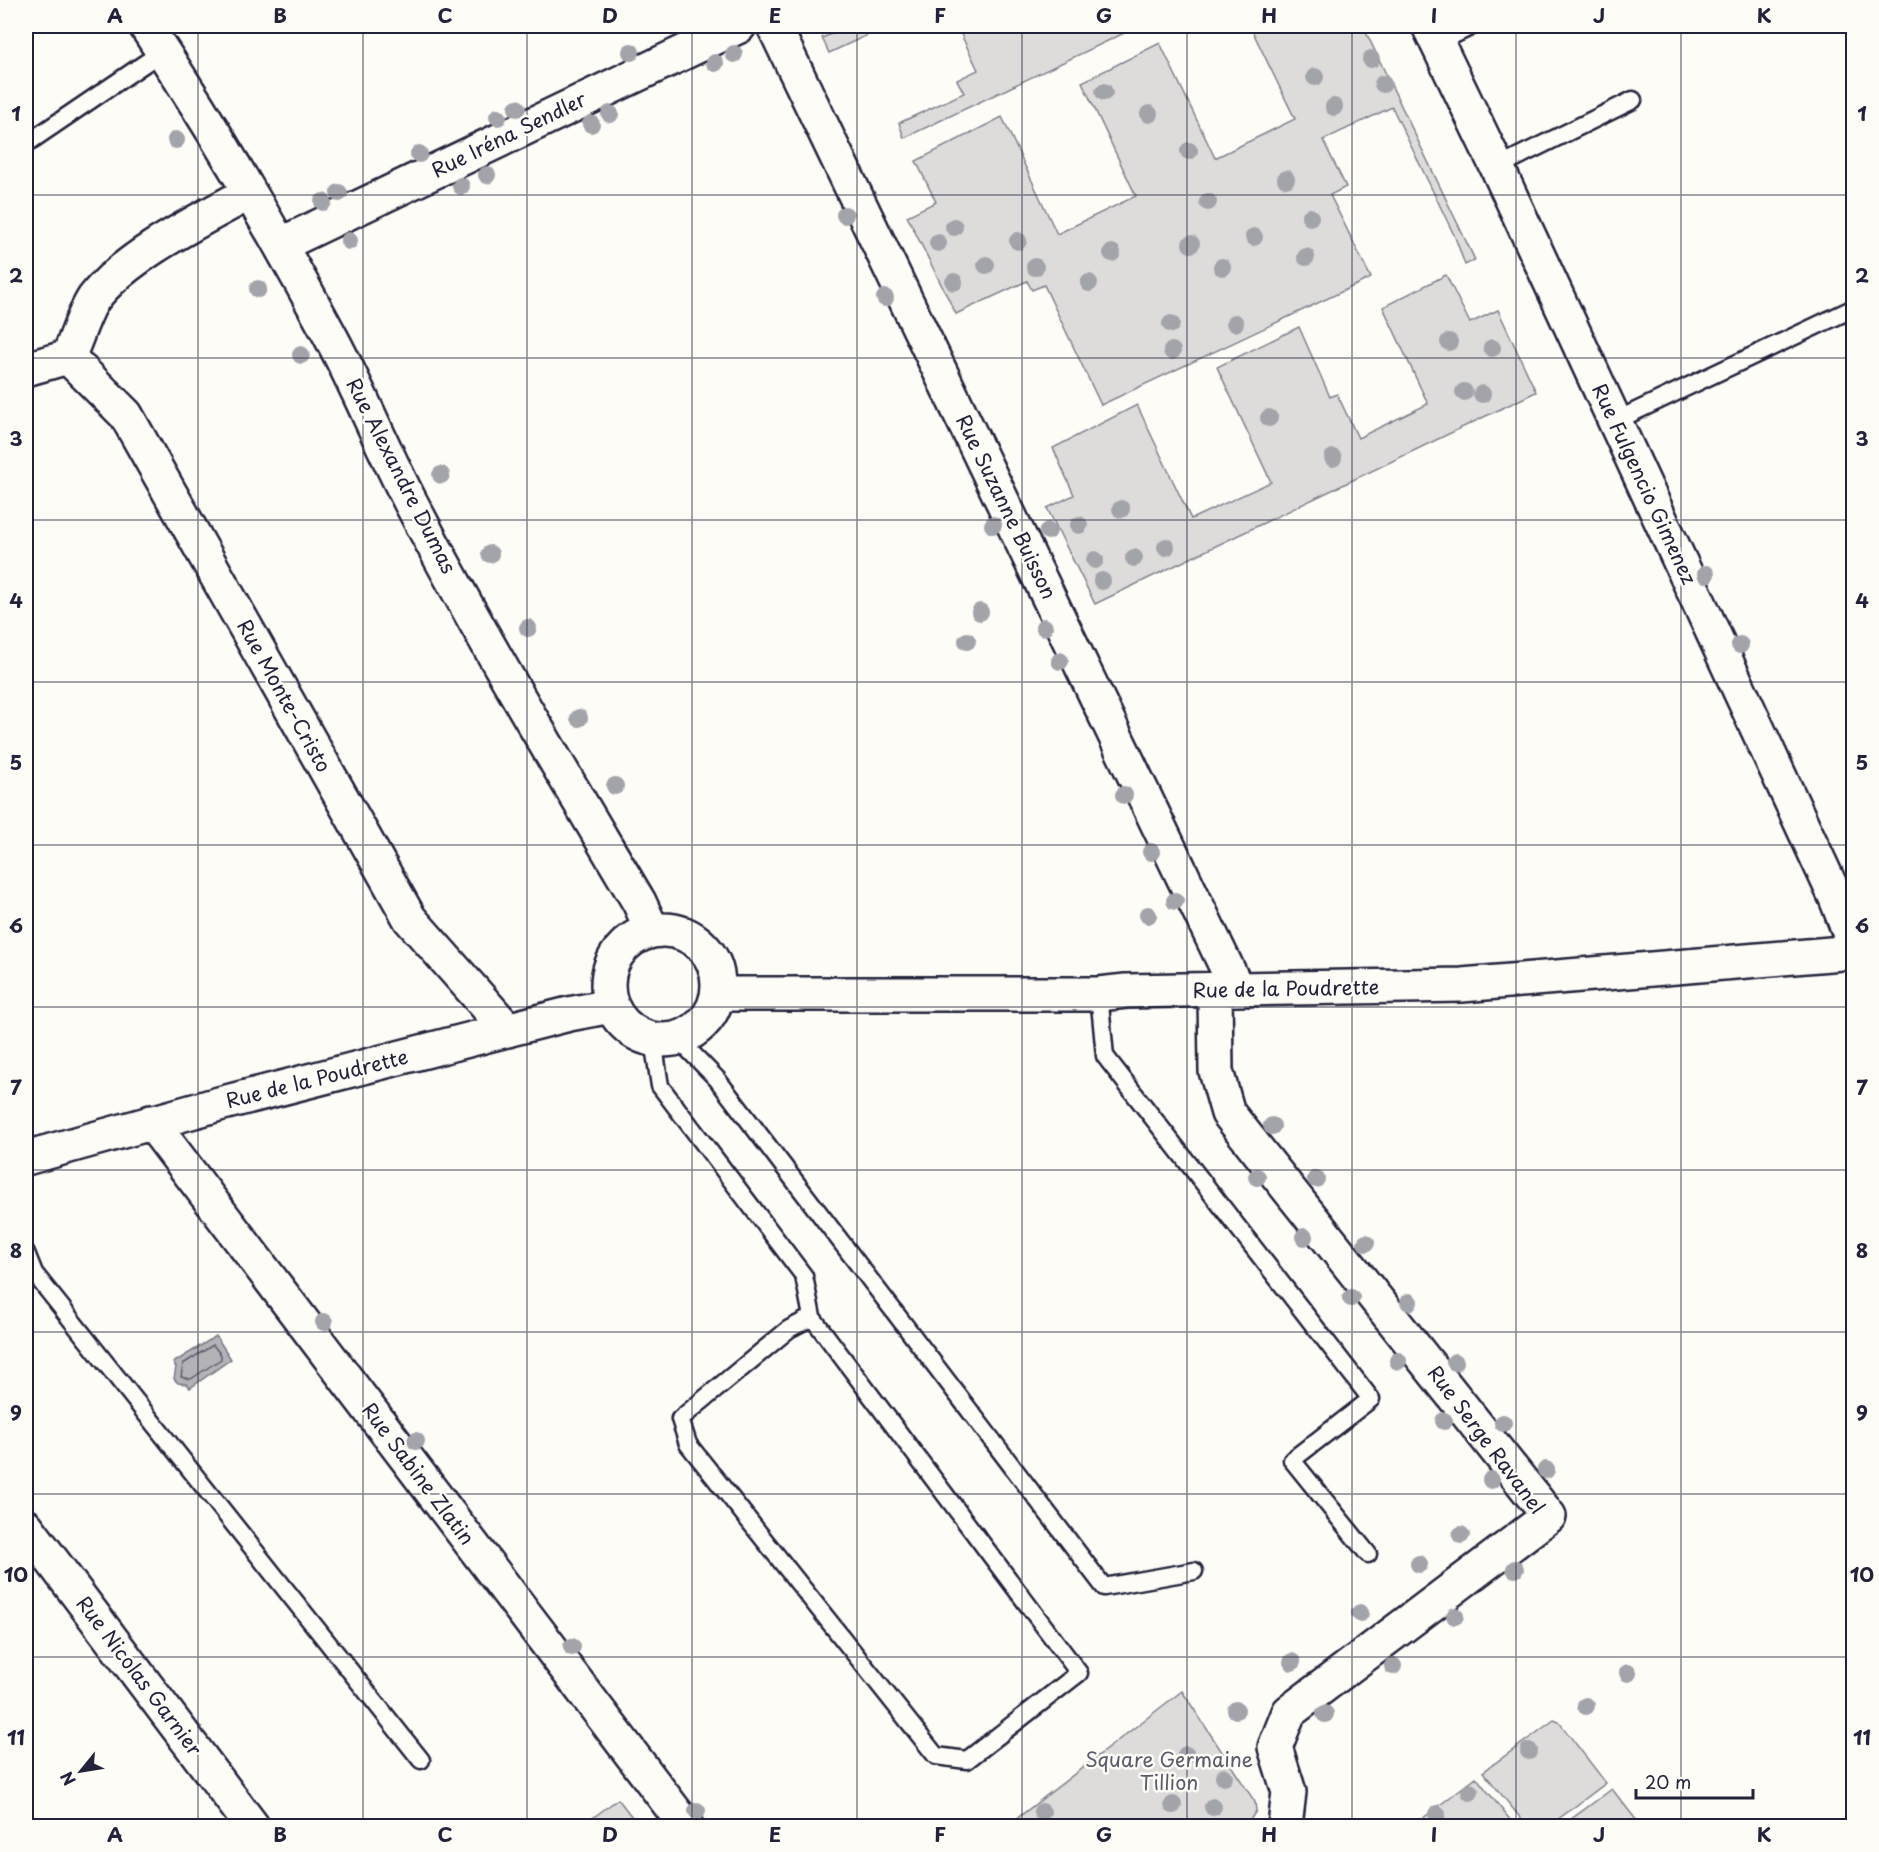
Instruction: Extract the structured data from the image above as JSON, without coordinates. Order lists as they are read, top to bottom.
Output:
{
  "streets": {
    "street": [
      "Rue Iréna Sendler",
      "Rue Alexandre Dumas",
      "Rue Fulgencio Gimenez",
      "Rue Suzanne Buisson",
      "Rue Monte-Cristo",
      "Rue de la Poudrette",
      "Rue Serge Ravanel",
      "Rue Sabine Zlatin",
      "Rue Nicolas Garnier"
    ]
  },
  "crossings": [
    ["Rue Iréna Sendler", "Rue Alexandre Dumas"],
    ["Rue Alexandre Dumas", "Rue de la Poudrette"],
    ["Rue Suzanne Buisson", "Rue de la Poudrette"],
    ["Rue Suzanne Buisson", "Rue Serge Ravanel"],
    ["Rue Monte-Cristo", "Rue de la Poudrette"],
    ["Rue de la Poudrette", "Rue Serge Ravanel"],
    ["Rue de la Poudrette", "Rue Sabine Zlatin"]
  ],
  "parks": ["Square Germaine Tillion"],
  "scale_bar": "20 m",
  "north": "bottom left",
  "grid": {
    "columns": [
      "A",
      "B",
      "C",
      "D",
      "E",
      "F",
      "G",
      "H",
      "I",
      "J",
      "K"
    ],
    "rows": [
      "1",
      "2",
      "3",
      "4",
      "5",
      "6",
      "7",
      "8",
      "9",
      "10",
      "11"
    ]
  }
}
